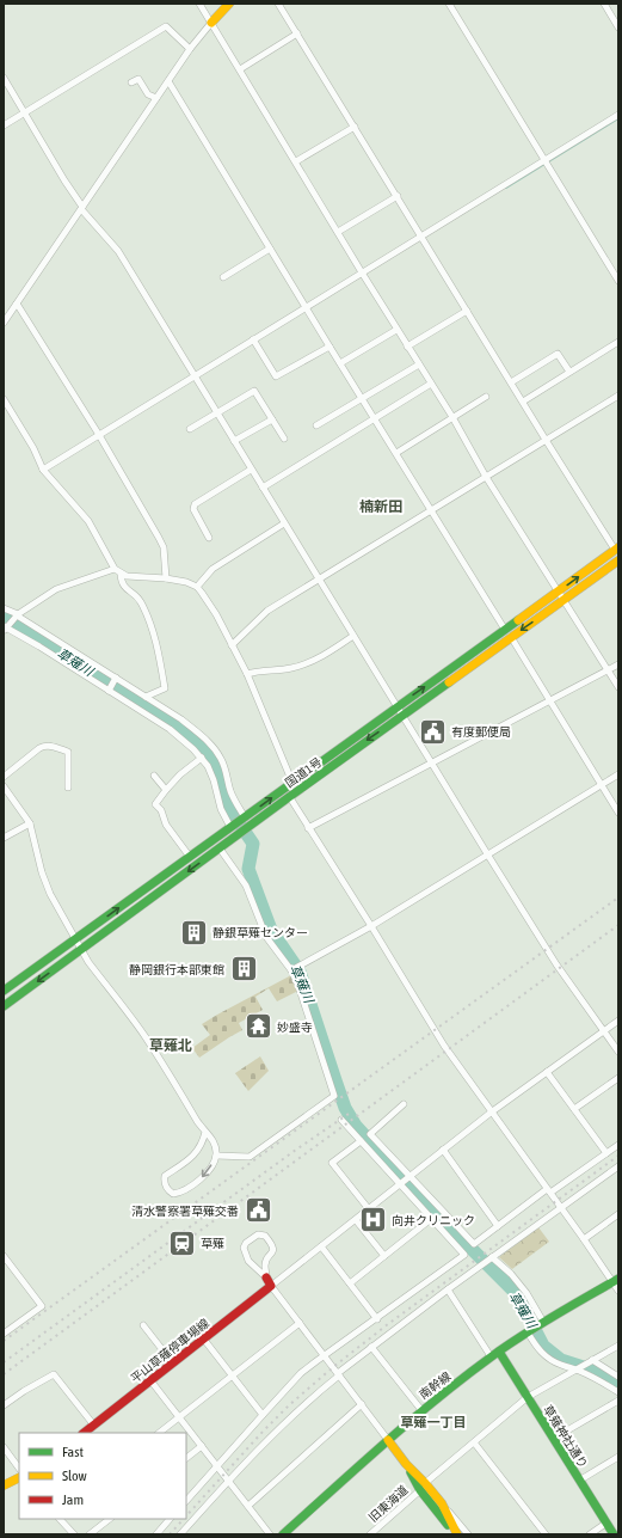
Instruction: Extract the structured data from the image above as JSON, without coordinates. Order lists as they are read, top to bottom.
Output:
{
  "streets": {
    "main road": [
      "国道1号",
      "平山草薙停車場線",
      "南幹線",
      "草薙神社通り"
    ],
    "street": ["旧東海道"]
  },
  "crossings": [
    ["南幹線", "草薙神社通り"],
    ["草薙神社通り", "旧東海道"]
  ],
  "districts": ["楠新田", "草薙北", "草薙一丁目"],
  "water": ["草薙川"],
  "places": {
    "public building": ["有度郵便局", "清水警察署草薙交番"],
    "building": ["静銀草薙センター", "静岡銀行本部東館"],
    "temple": ["妙盛寺"],
    "hospital": ["向井クリニック"],
    "station": ["草薙"]
  },
  "legend": ["Fast", "Slow", "Jam"]
}
